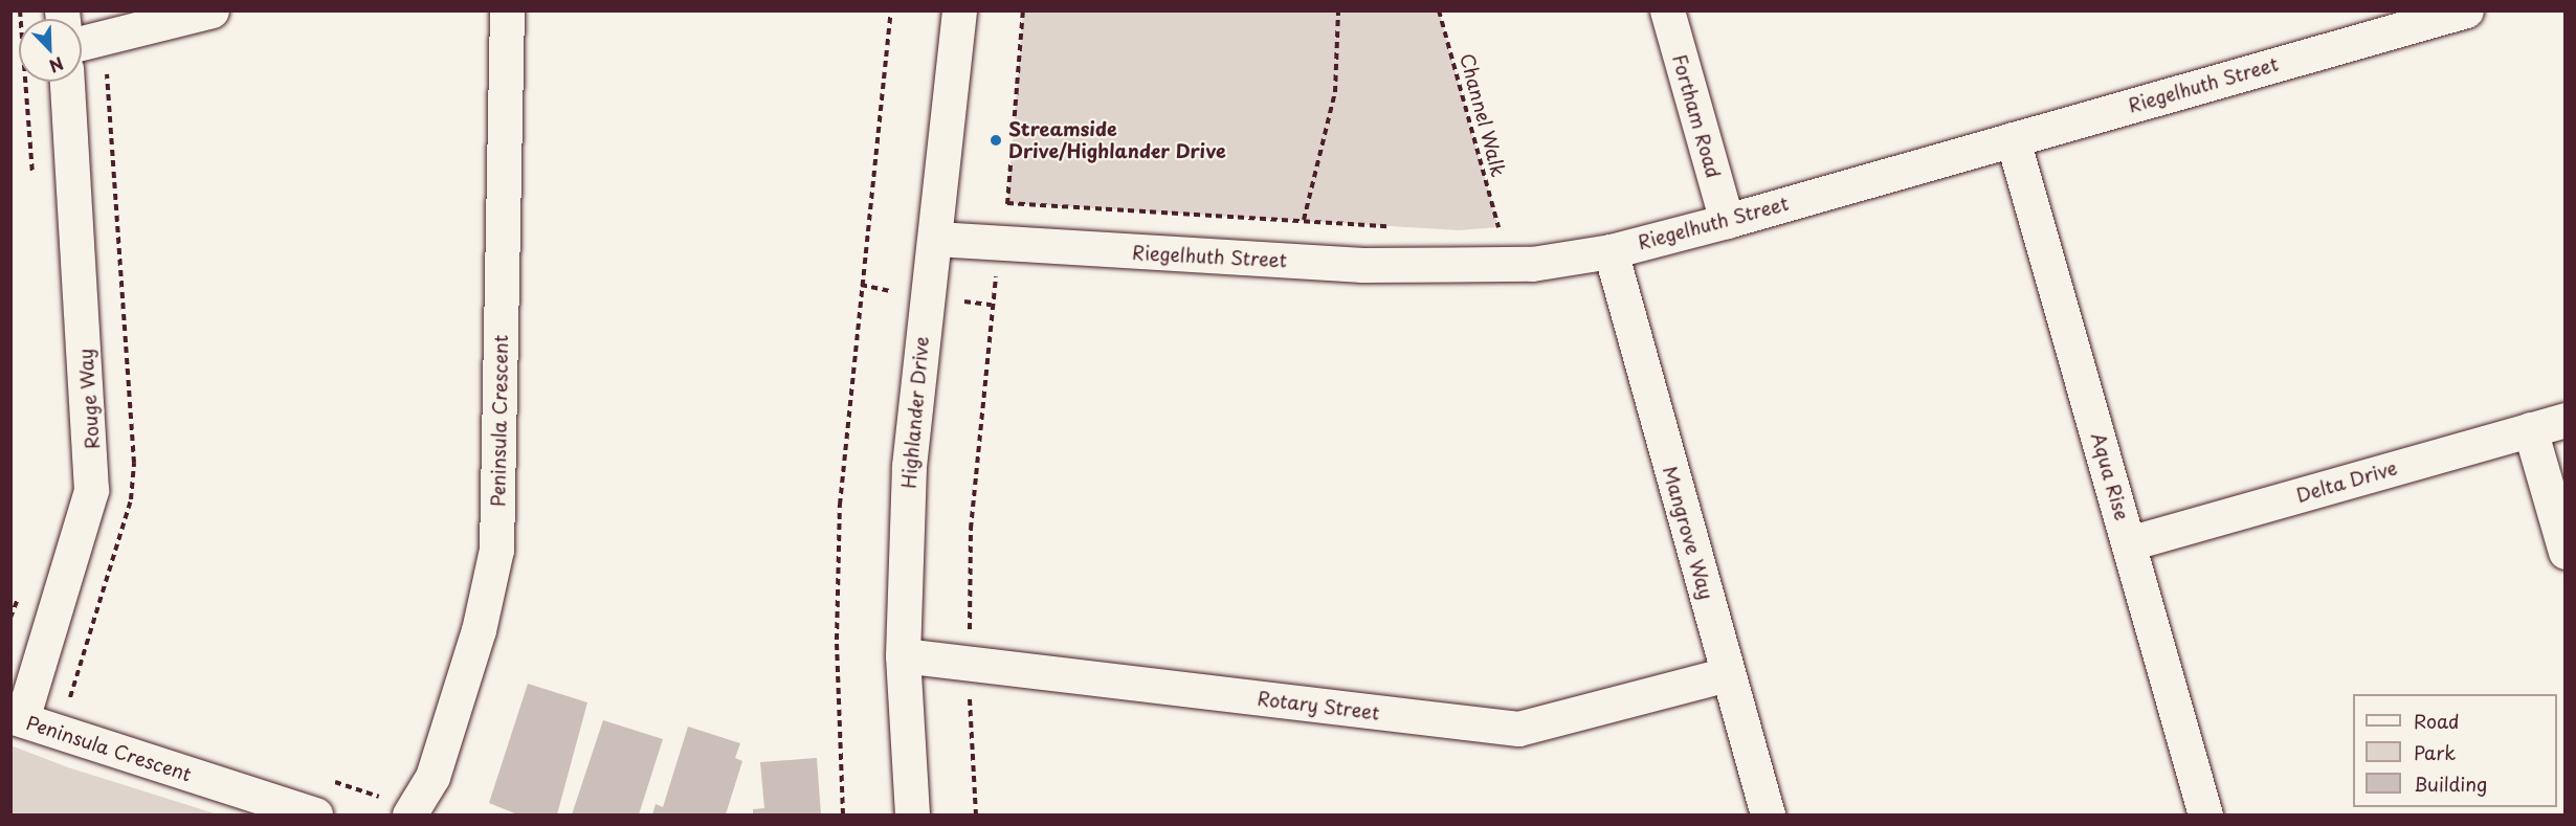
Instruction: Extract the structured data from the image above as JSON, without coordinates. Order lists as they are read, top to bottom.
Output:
{
  "streets": {
    "street": [
      "Riegelhuth Street",
      "Fortham Road",
      "Rouge Way",
      "Highlander Drive",
      "Peninsula Crescent",
      "Aqua Rise",
      "Delta Drive",
      "Mangrove Way",
      "Rotary Street"
    ],
    "path": ["Channel Walk"]
  },
  "crossings": [
    ["Riegelhuth Street", "Fortham Road"],
    ["Riegelhuth Street", "Highlander Drive"],
    ["Riegelhuth Street", "Aqua Rise"],
    ["Riegelhuth Street", "Mangrove Way"],
    ["Rouge Way", "Peninsula Crescent"],
    ["Highlander Drive", "Rotary Street"],
    ["Aqua Rise", "Delta Drive"],
    ["Mangrove Way", "Rotary Street"]
  ],
  "places": ["Streamside Drive/Highlander Drive"],
  "legend": ["Road", "Park", "Building"],
  "north": "bottom right"
}
